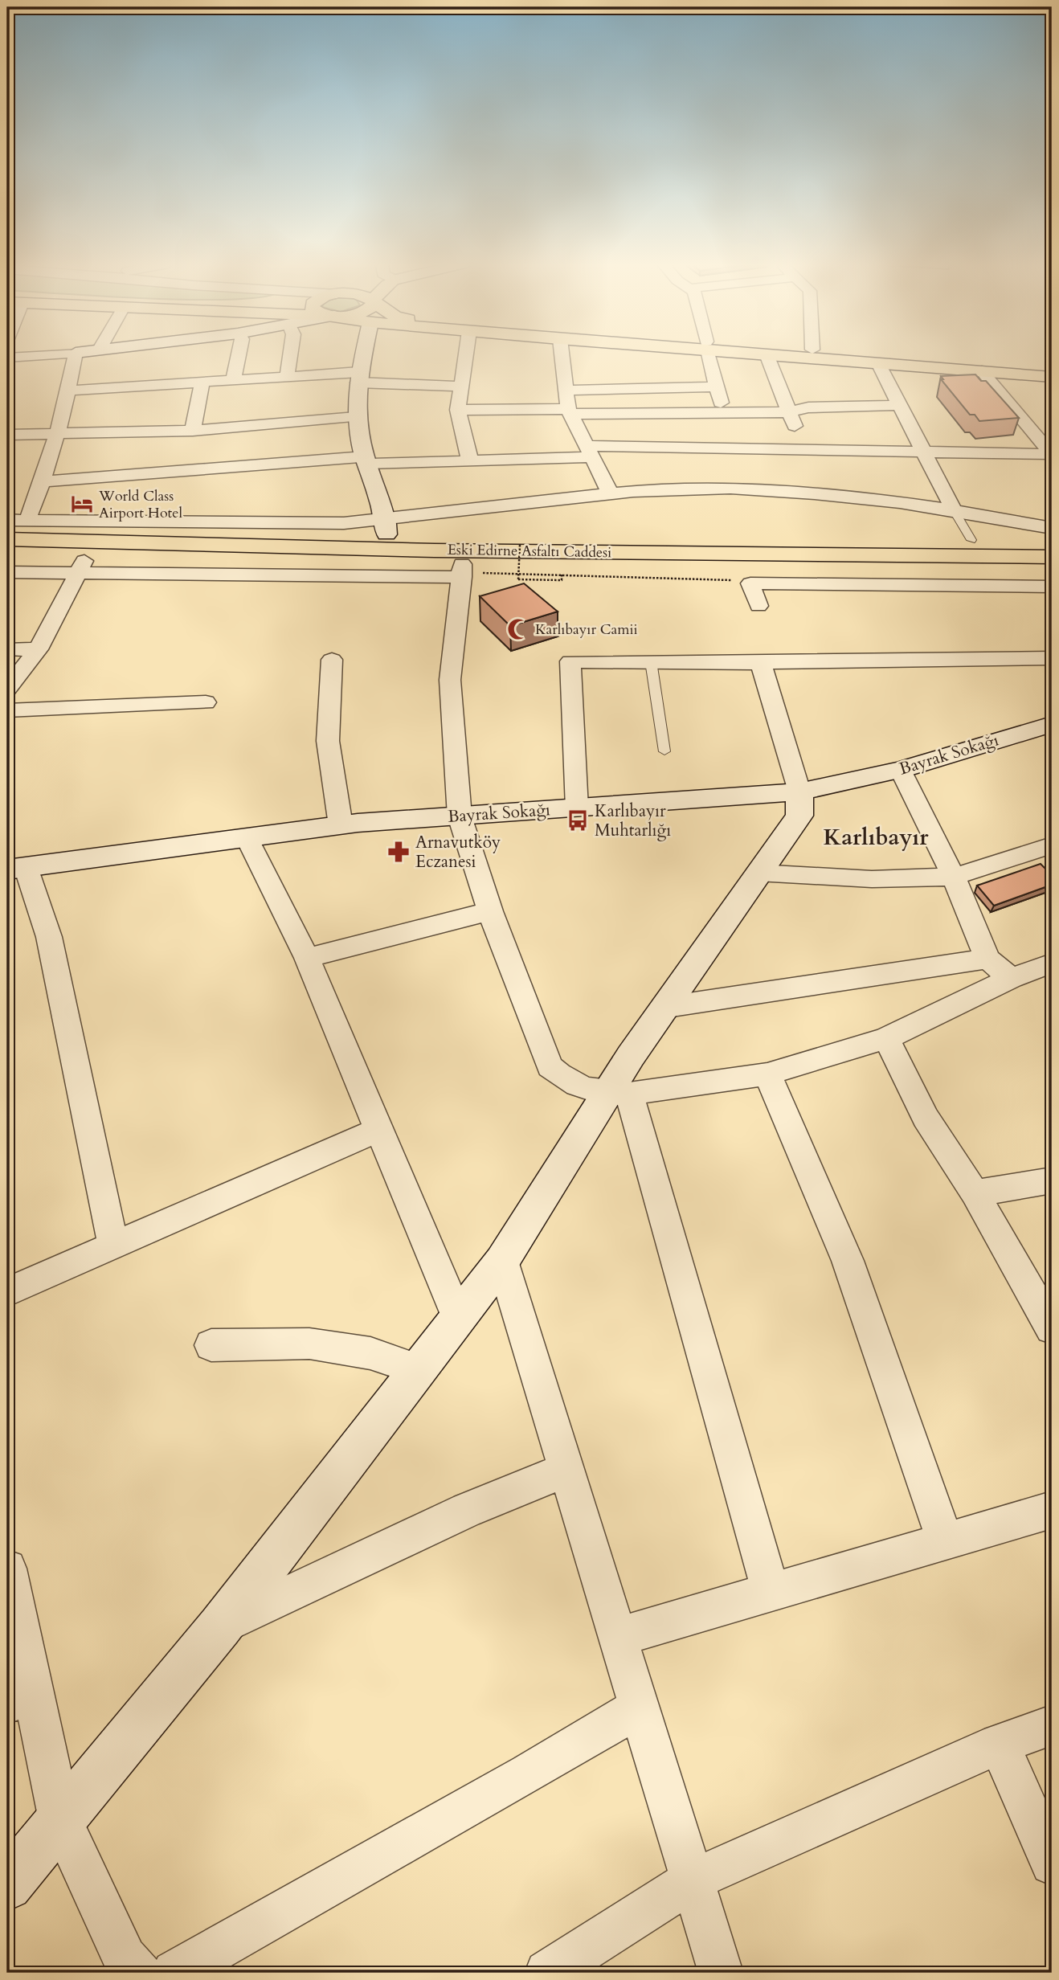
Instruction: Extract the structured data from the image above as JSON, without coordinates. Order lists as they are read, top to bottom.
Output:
{
  "streets": {
    "main road": ["Eski Edirne Asfaltı Caddesi", "Bayrak Sokağı"]
  },
  "districts": ["Karlıbayır"],
  "places": {
    "hotel": ["World Class Airport Hotel"],
    "mosque": ["Karlıbayır Camii"],
    "bus stop": ["Karlıbayır Muhtarlığı"],
    "pharmacy": ["Arnavutköy Eczanesi"]
  }
}
